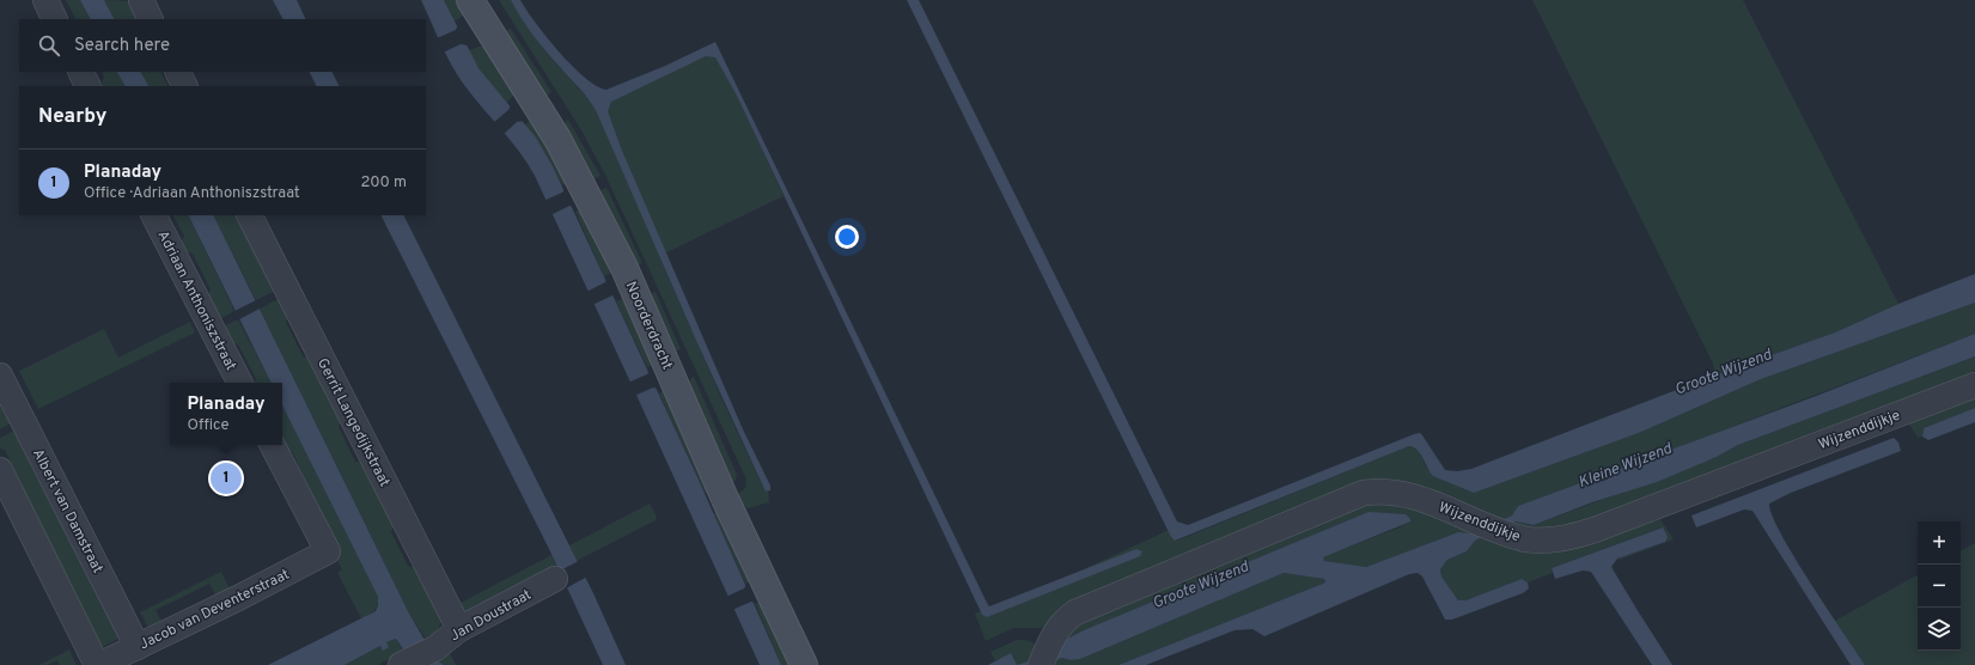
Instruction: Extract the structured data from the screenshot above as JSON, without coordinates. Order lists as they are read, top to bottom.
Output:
{
  "streets": {
    "street": [
      "Adriaan Anthoniszstraat",
      "Noorderdracht",
      "Gerrit Langedijkstraat",
      "Wijzenddijkje",
      "Albert van Damstraat",
      "Jacob van Deventerstraat",
      "Jan Doustraat"
    ]
  },
  "crossings": [
    ["Gerrit Langedijkstraat", "Jan Doustraat"],
    ["Albert van Damstraat", "Jacob van Deventerstraat"]
  ],
  "water": ["Groote Wijzend", "Kleine Wijzend"],
  "page": {
    "search": "Search here",
    "heading": "Nearby",
    "list": [
      {
        "mark": "1",
        "name": "Planaday",
        "note": "Office · Adriaan Anthoniszstraat",
        "value": "200 m"
      }
    ],
    "popup": ["Planaday", "Office"],
    "pins": "1",
    "map_buttons": ["+", "−"]
  }
}
